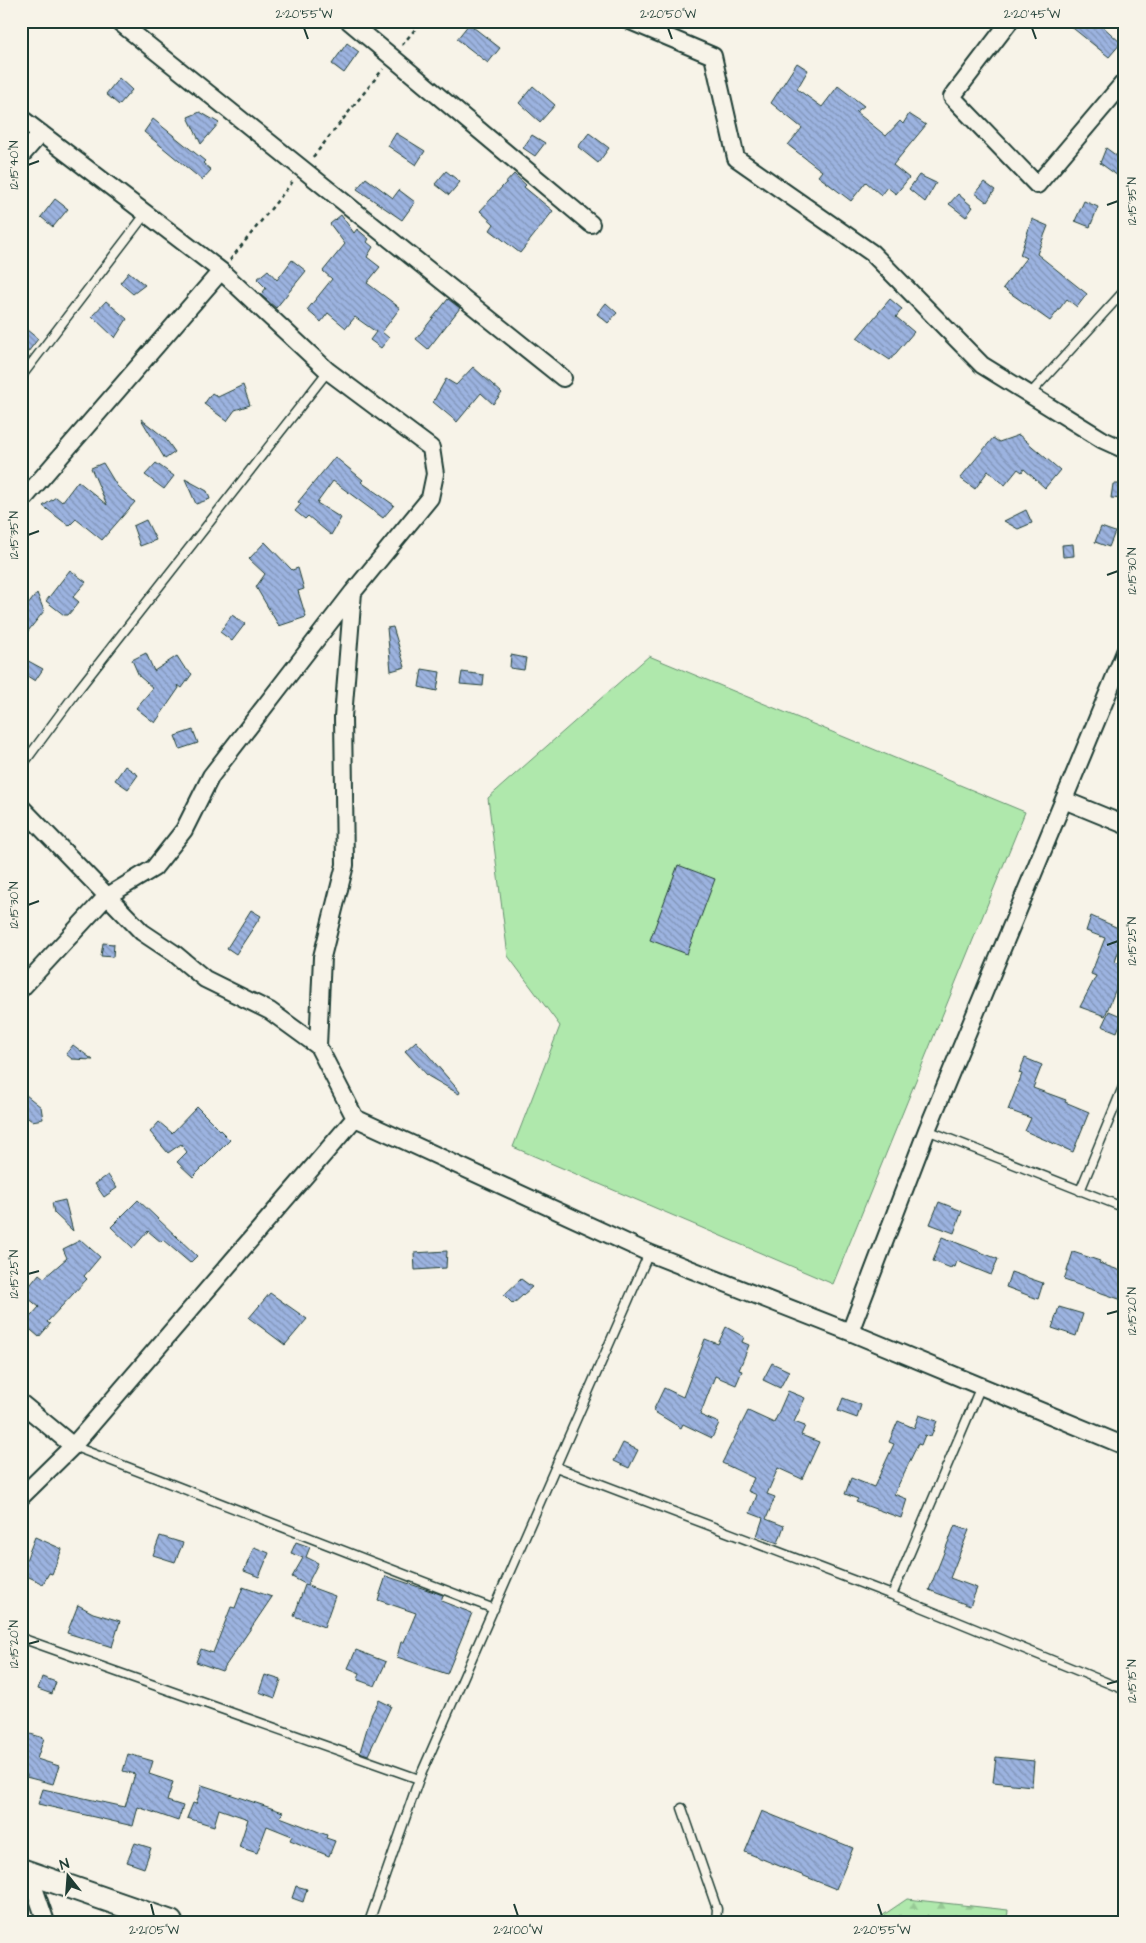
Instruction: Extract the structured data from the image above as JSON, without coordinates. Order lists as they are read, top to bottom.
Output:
{
  "north": "top",
  "coordinates": [
    "2°20'55\"W",
    "2°20'50\"W",
    "2°20'45\"W",
    "12°15'40\"N",
    "12°15'35\"N",
    "12°15'30\"N",
    "12°15'25\"N",
    "12°15'20\"N",
    "12°15'15\"N",
    "2°21'05\"W",
    "2°21'00\"W"
  ]
}
